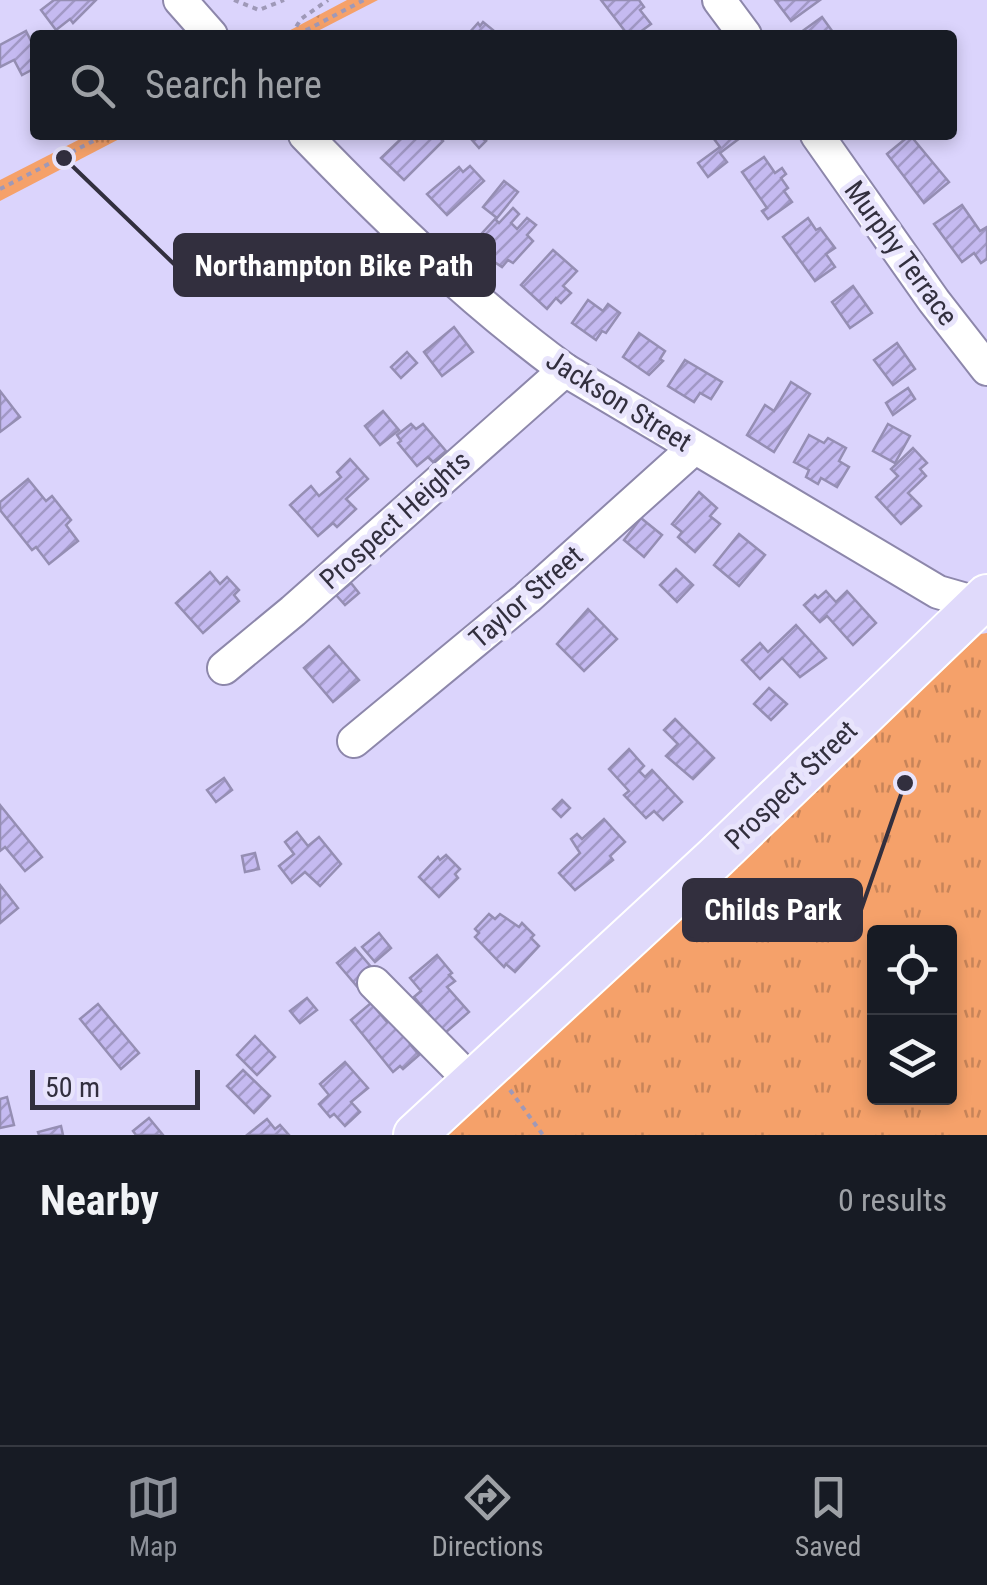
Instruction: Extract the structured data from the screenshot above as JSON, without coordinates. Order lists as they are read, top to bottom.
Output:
{
  "streets": {
    "main road": ["Prospect Street"],
    "street": [
      "Murphy Terrace",
      "Jackson Street",
      "Prospect Heights",
      "Taylor Street"
    ]
  },
  "crossings": [
    ["Jackson Street", "Prospect Heights"],
    ["Jackson Street", "Taylor Street"],
    ["Jackson Street", "Prospect Street"]
  ],
  "places": ["Northampton Bike Path", "Childs Park"],
  "scale_bar": "50 m",
  "page": {
    "search": "Search here",
    "scale": "50 m",
    "heading": ["Nearby", "0 results"],
    "nav": ["Map", "Directions", "Saved"]
  }
}
